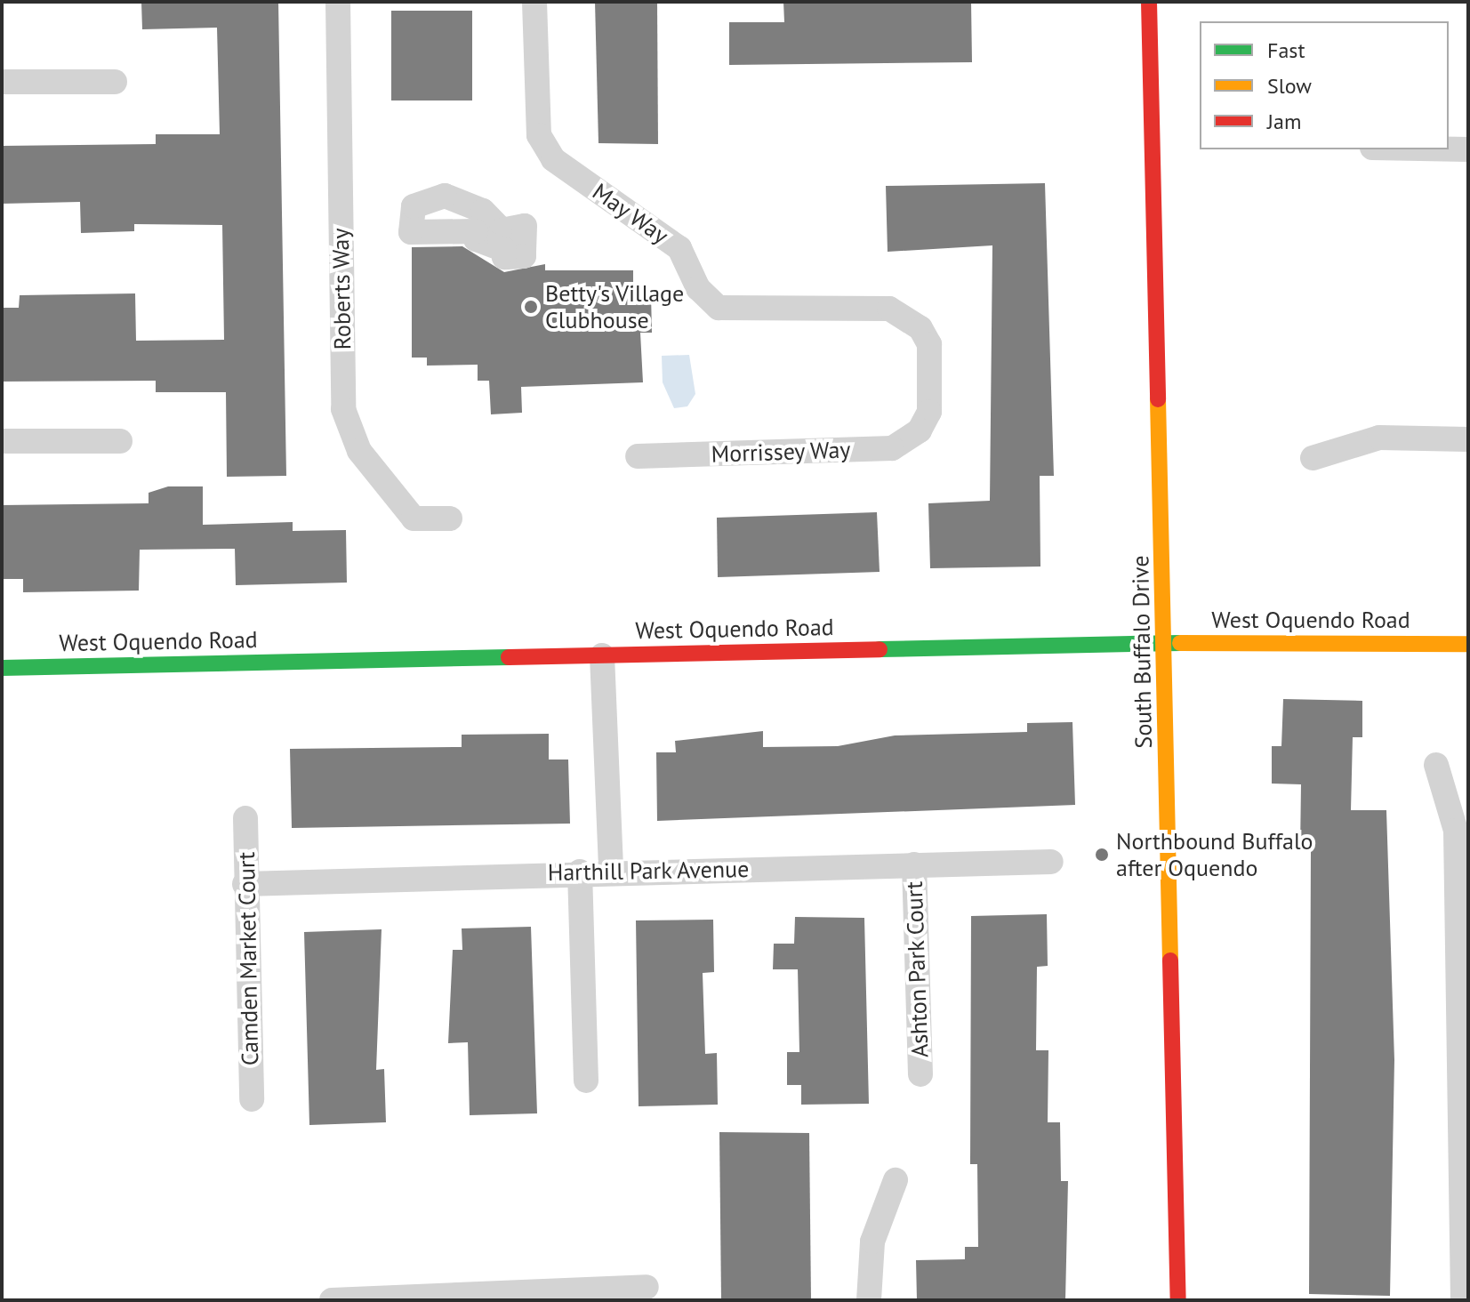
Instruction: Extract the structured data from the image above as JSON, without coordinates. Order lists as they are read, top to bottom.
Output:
{
  "streets": {
    "street": [
      "May Way",
      "Roberts Way",
      "Morrissey Way",
      "West Oquendo Road",
      "South Buffalo Drive",
      "Harthill Park Avenue",
      "Camden Market Court",
      "Ashton Park Court"
    ]
  },
  "crossings": [
    ["May Way", "Morrissey Way"],
    ["West Oquendo Road", "South Buffalo Drive"],
    ["Harthill Park Avenue", "Camden Market Court"],
    ["Harthill Park Avenue", "Ashton Park Court"]
  ],
  "places": ["Betty's Village Clubhouse", "Northbound Buffalo after Oquendo"],
  "legend": ["Fast", "Slow", "Jam"]
}
